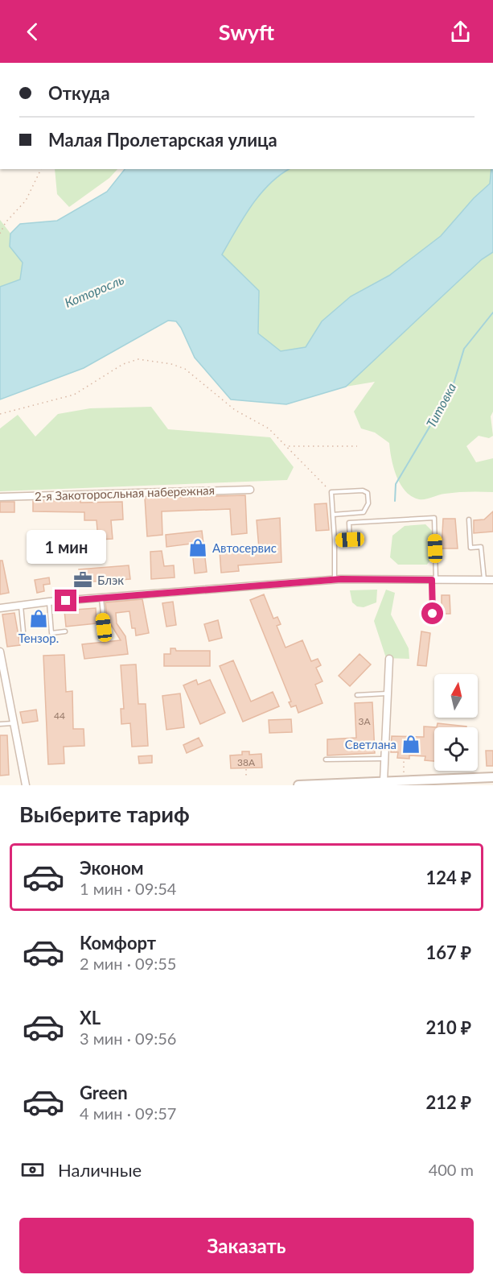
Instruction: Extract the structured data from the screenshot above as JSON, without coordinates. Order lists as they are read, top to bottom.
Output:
{
  "streets": {
    "street": ["2-я Закоторосльная набережная"]
  },
  "water": ["Которосль", "Титовка"],
  "places": {
    "shop": ["Автосервис", "Тензор.", "Светлана"],
    "office": ["Блэк"]
  },
  "house_numbers": ["44", "3А", "38А"],
  "north": "top",
  "page": {
    "header": "Swyft",
    "banner": ["Откуда", "Малая Пролетарская улица"],
    "bubble": "1 мин",
    "heading": "Выберите тариф",
    "list": [
      {
        "name": "Эконом",
        "note": "1 мин · 09:54",
        "value": "124 ₽"
      },
      {
        "name": "Комфорт",
        "note": "2 мин · 09:55",
        "value": "167 ₽"
      },
      {
        "name": "XL",
        "note": "3 мин · 09:56",
        "value": "210 ₽"
      },
      {
        "name": "Green",
        "note": "4 мин · 09:57",
        "value": "212 ₽"
      }
    ],
    "pay": ["Наличные", "400 m"],
    "buttons": "Заказать"
  }
}
